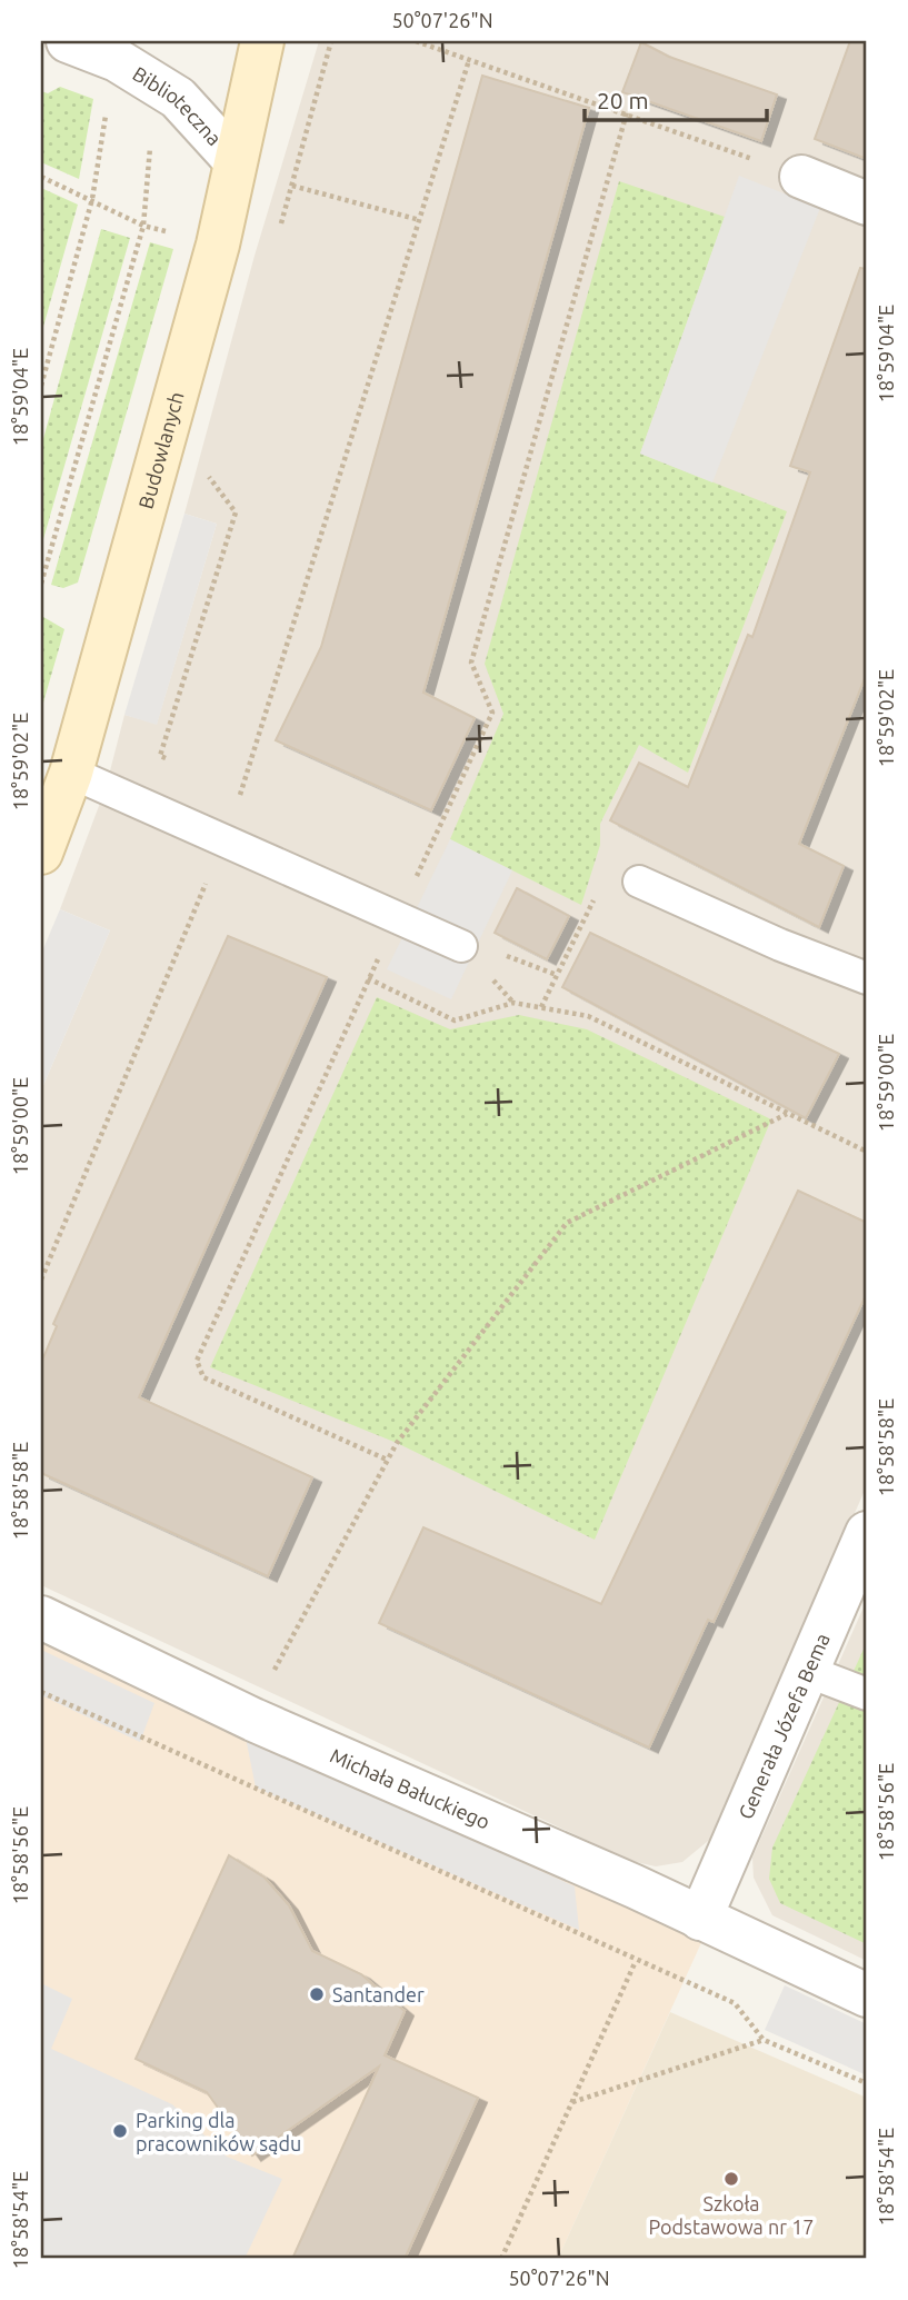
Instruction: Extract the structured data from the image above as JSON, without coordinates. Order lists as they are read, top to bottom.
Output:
{
  "streets": {
    "street": [
      "Biblioteczna",
      "Budowlanych",
      "Generała Józefa Bema",
      "Michała Bałuckiego"
    ]
  },
  "crossings": [
    ["Biblioteczna", "Budowlanych"],
    ["Generała Józefa Bema", "Michała Bałuckiego"]
  ],
  "places": ["Santander", "Parking dla pracowników sądu", "Szkoła Podstawowa nr 17"],
  "scale_bar": "20 m",
  "coordinates": [
    "50°07'26\"N",
    "18°59'04\"E",
    "18°59'02\"E",
    "18°59'00\"E",
    "18°58'58\"E",
    "18°58'56\"E",
    "18°58'54\"E"
  ]
}
